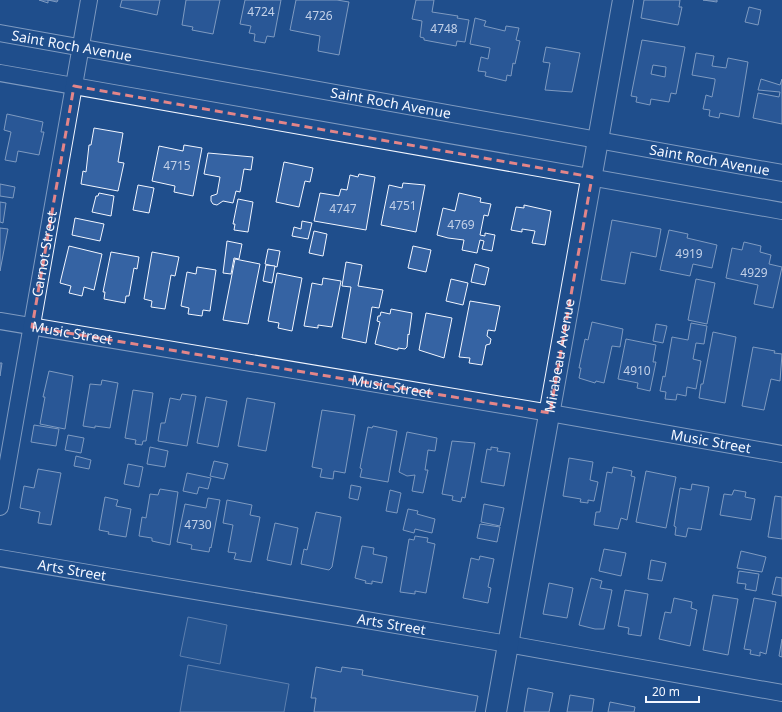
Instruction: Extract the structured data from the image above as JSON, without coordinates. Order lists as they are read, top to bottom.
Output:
{
  "streets": {
    "street": [
      "Saint Roch Avenue",
      "Carnot Street",
      "Music Street",
      "Mirabeau Avenue",
      "Arts Street"
    ]
  },
  "crossings": [
    ["Saint Roch Avenue", "Carnot Street"],
    ["Saint Roch Avenue", "Mirabeau Avenue"],
    ["Carnot Street", "Music Street"],
    ["Music Street", "Mirabeau Avenue"],
    ["Mirabeau Avenue", "Arts Street"]
  ],
  "house_numbers": [
    "4724",
    "4726",
    "4748",
    "4715",
    "4751",
    "4747",
    "4769",
    "4919",
    "4929",
    "4910",
    "4730"
  ],
  "scale_bar": "20 m"
}
